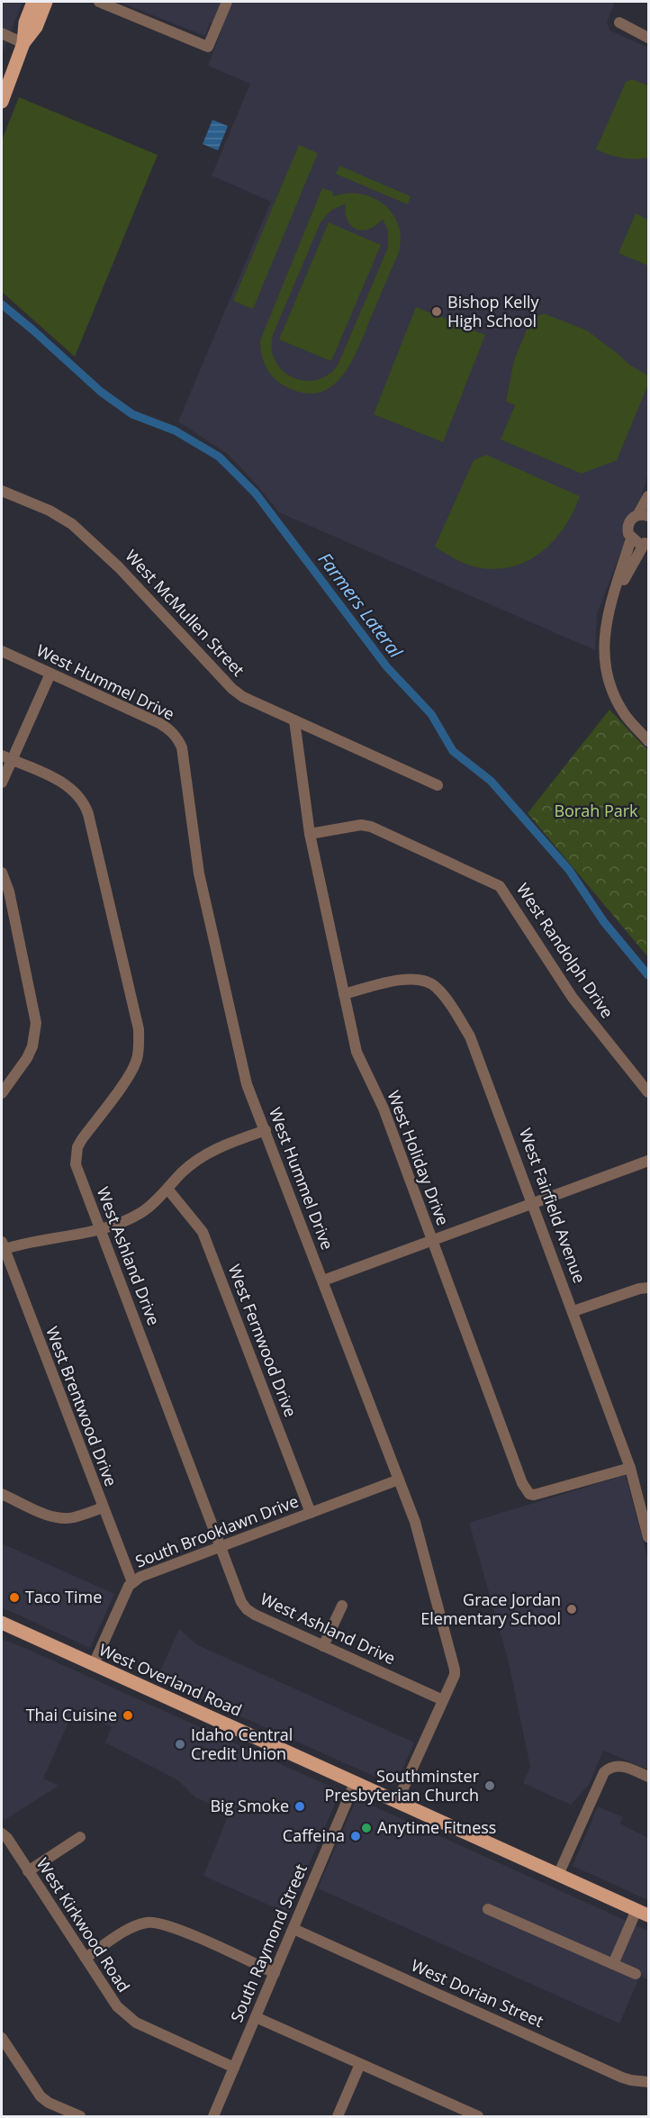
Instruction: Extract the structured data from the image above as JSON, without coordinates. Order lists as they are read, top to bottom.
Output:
{
  "streets": {
    "main road": ["West Overland Road"],
    "street": [
      "West McMullen Street",
      "West Hummel Drive",
      "West Randolph Drive",
      "West Holiday Drive",
      "West Fairfield Avenue",
      "West Ashland Drive",
      "West Fernwood Drive",
      "West Brentwood Drive",
      "South Brooklawn Drive",
      "West Kirkwood Road",
      "South Raymond Street",
      "West Dorian Street"
    ]
  },
  "crossings": [
    ["West McMullen Street", "West Holiday Drive"],
    ["West Hummel Drive", "West Ashland Drive"],
    ["West Hummel Drive", "South Brooklawn Drive"],
    ["West Hummel Drive", "West Overland Road"],
    ["West Randolph Drive", "West Holiday Drive"],
    ["West Holiday Drive", "West Fairfield Avenue"],
    ["West Ashland Drive", "South Brooklawn Drive"],
    ["West Fernwood Drive", "South Brooklawn Drive"],
    ["West Brentwood Drive", "South Brooklawn Drive"],
    ["South Brooklawn Drive", "West Overland Road"],
    ["West Overland Road", "South Raymond Street"],
    ["West Kirkwood Road", "South Raymond Street"],
    ["South Raymond Street", "West Dorian Street"]
  ],
  "water": ["Farmers Lateral"],
  "parks": ["Borah Park"],
  "places": [
    "Bishop Kelly High School",
    "Taco Time",
    "Grace Jordan Elementary School",
    "Thai Cuisine",
    "Idaho Central Credit Union",
    "Southminster Presbyterian Church",
    "Big Smoke",
    "Anytime Fitness",
    "Caffeina"
  ]
}
